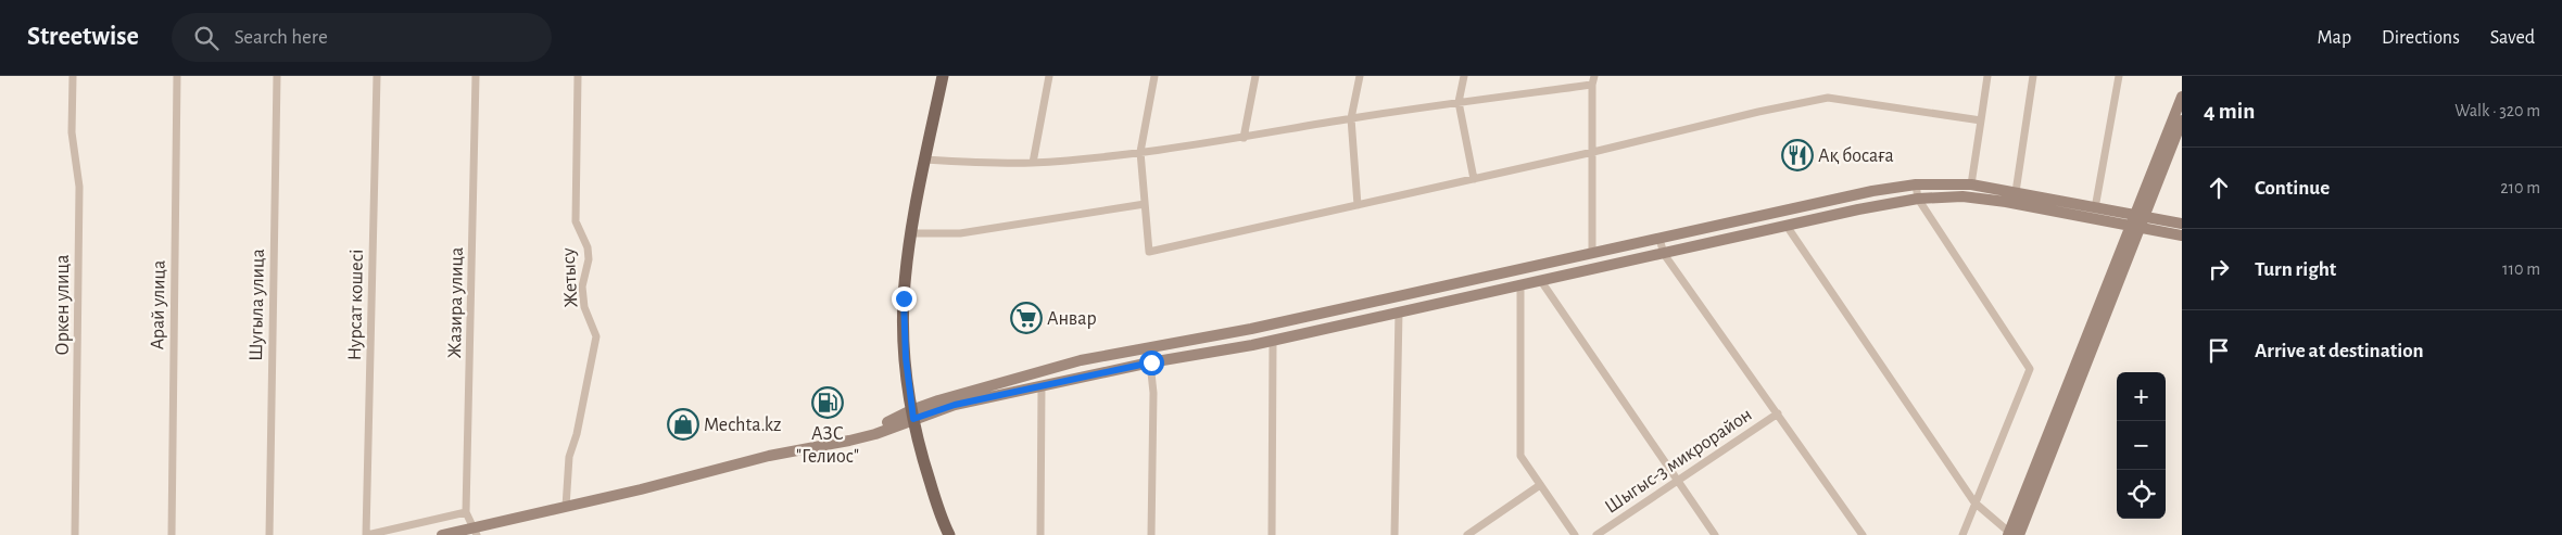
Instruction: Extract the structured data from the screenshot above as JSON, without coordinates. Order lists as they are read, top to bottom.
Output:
{
  "streets": {
    "street": [
      "Жетысу",
      "Жазира улица",
      "Оркен улица",
      "Арай улица",
      "Шугыла улица",
      "Нурсат кошесi",
      "Шыгыс-3 микрорайон"
    ]
  },
  "places": {
    "restaurant": ["Ақ босаға"],
    "supermarket": ["Анвар"],
    "fuel station": ["АЗС \"Гелиос\""],
    "shop": ["Mechta.kz"]
  },
  "page": {
    "header": "Streetwise",
    "search": "Search here",
    "nav": ["Map", "Directions", "Saved"],
    "heading": ["4 min", "Walk · 320 m"],
    "list": [
      ["Continue", "210 m"],
      ["Turn right", "110 m"],
      "Arrive at destination"
    ],
    "map_buttons": ["+", "−"]
  }
}
